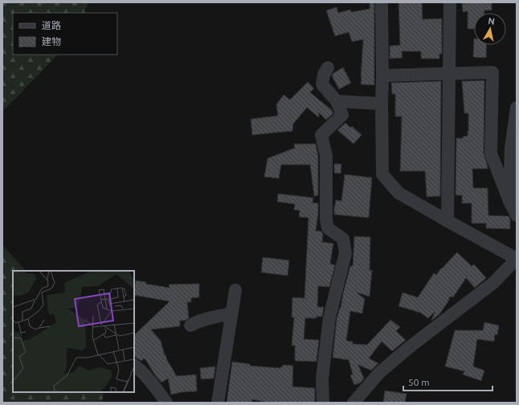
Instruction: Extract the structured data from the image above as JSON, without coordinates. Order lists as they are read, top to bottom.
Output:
{
  "legend": ["道路", "建物"],
  "scale_bar": "50 m",
  "north": "top"
}
